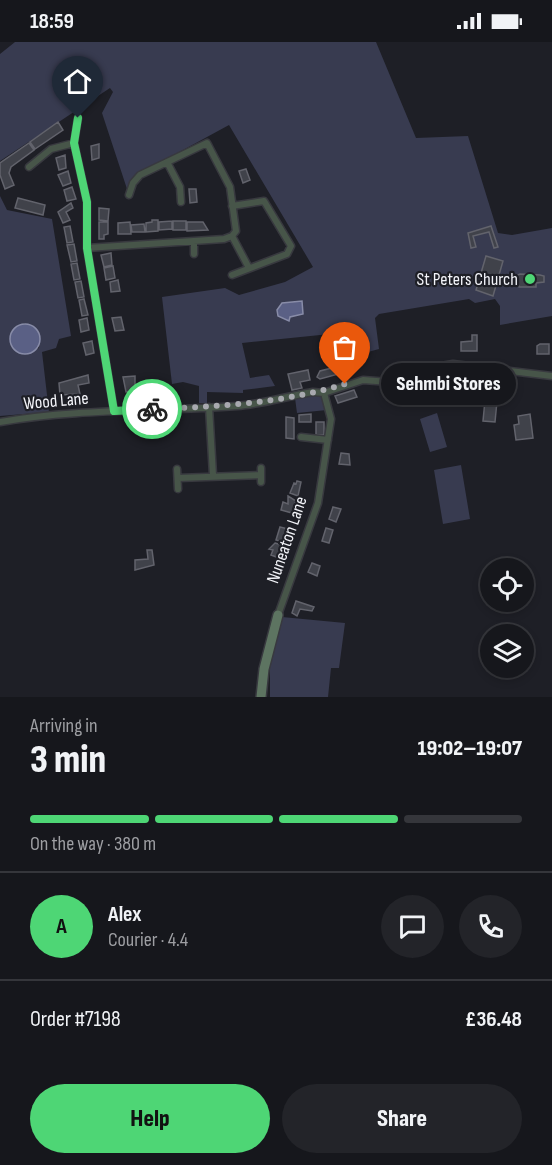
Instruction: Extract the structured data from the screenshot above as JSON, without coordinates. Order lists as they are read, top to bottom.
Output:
{
  "streets": {
    "street": ["Wood Lane", "Nuneaton Lane"]
  },
  "crossings": [
    ["Wood Lane", "Nuneaton Lane"]
  ],
  "places": ["St Peters Church", "Sehmbi Stores"],
  "page": {
    "status": "18:59",
    "bubble": "Sehmbi Stores",
    "heading": ["3 min", "Arriving in", "19:02–19:07"],
    "panel": [
      "Alex",
      "Courier · 4.4",
      "Order #7198",
      "£36.48"
    ],
    "bar": "On the way · 380 m",
    "round": "A",
    "buttons": ["Help", "Share"]
  }
}
